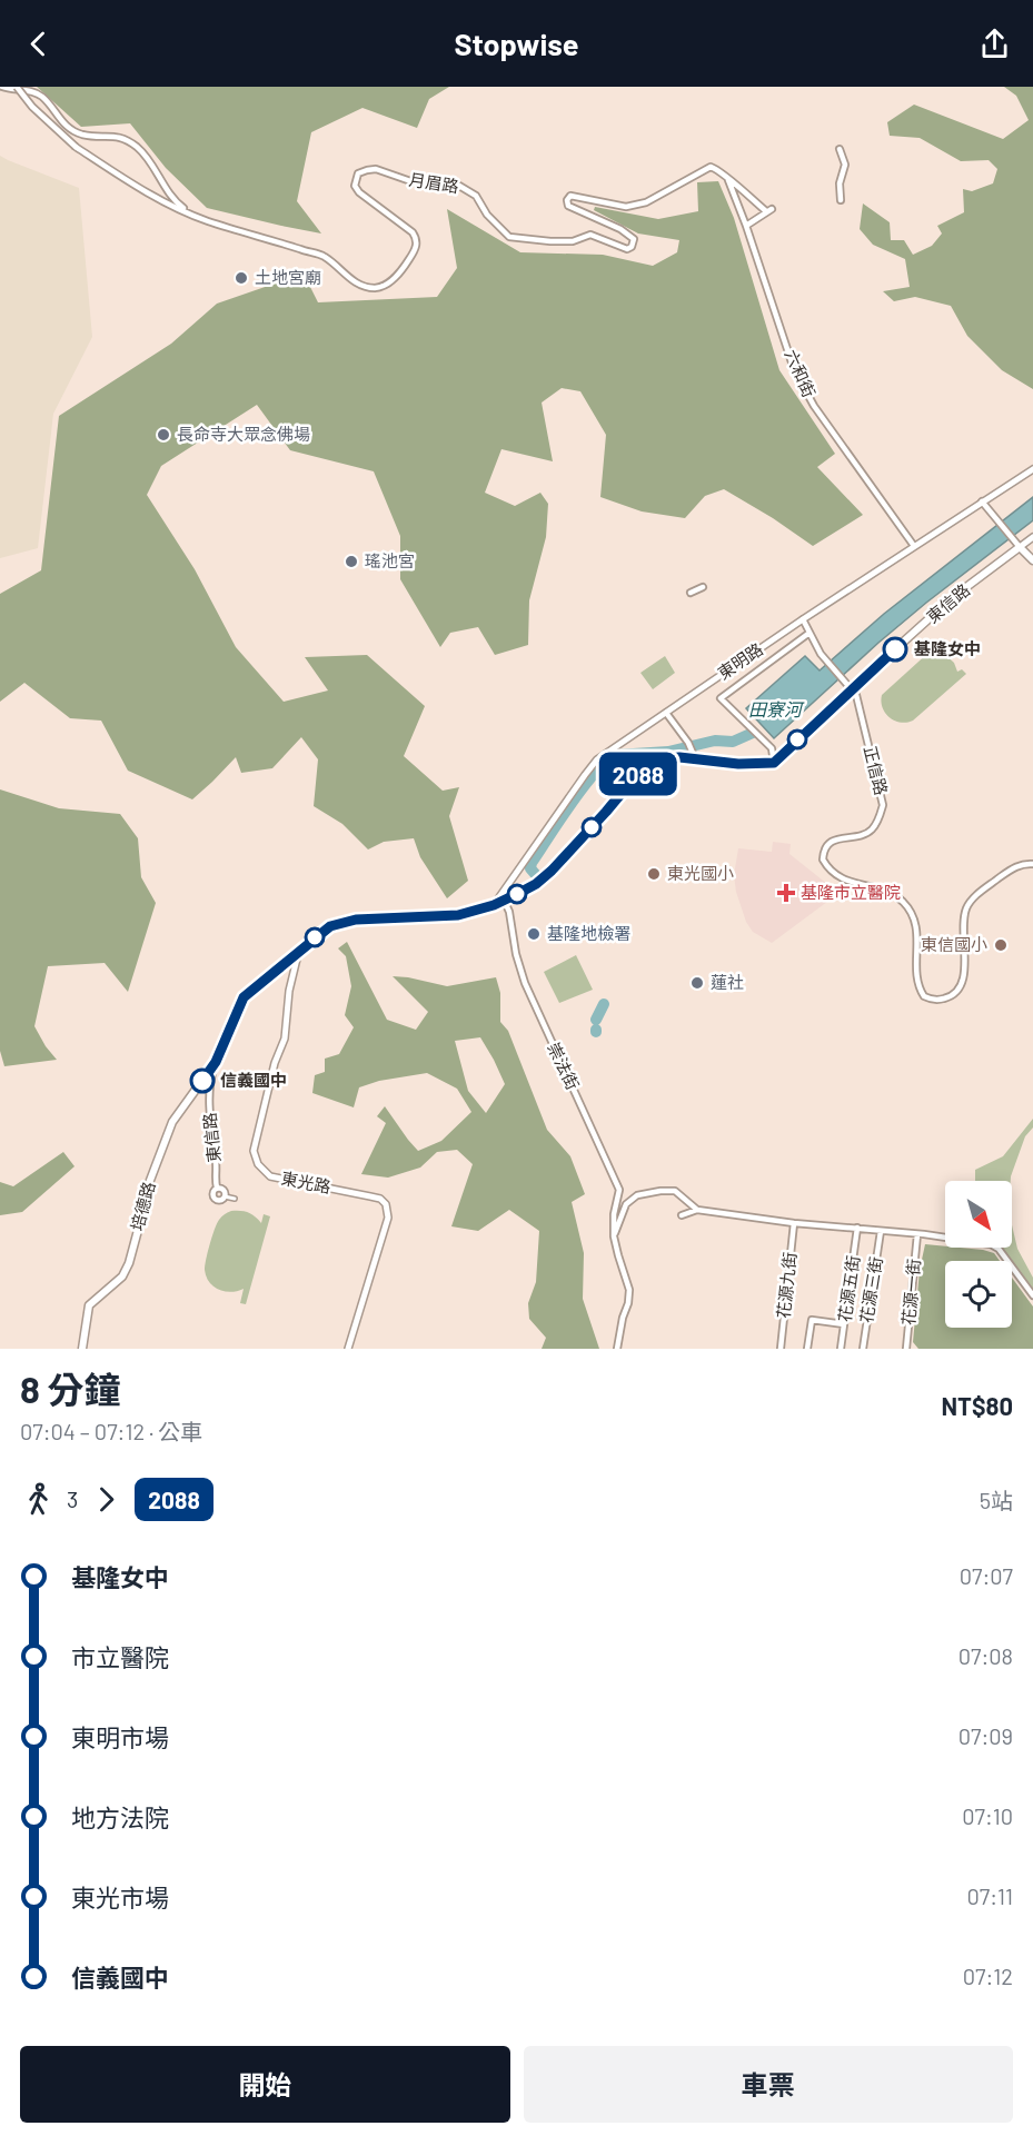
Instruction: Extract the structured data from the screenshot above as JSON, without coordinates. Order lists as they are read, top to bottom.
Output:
{
  "streets": {
    "main road": ["東信路", "培德路"],
    "street": [
      "月眉路",
      "六和街",
      "東明路",
      "正信路",
      "崇法街",
      "東光路",
      "花源九街",
      "花源五街",
      "花源三街",
      "花源一街"
    ]
  },
  "crossings": [
    ["月眉路", "六和街"],
    ["六和街", "東明路"],
    ["東信路", "東明路"],
    ["東信路", "正信路"],
    ["東信路", "崇法街"],
    ["東信路", "東光路"],
    ["東信路", "培德路"],
    ["東明路", "崇法街"]
  ],
  "water": ["田寮河"],
  "places": {
    "other": [
      "土地宮廟",
      "長命寺大眾念佛場",
      "瑤池宮",
      "基隆女中",
      "東光國小",
      "基隆地檢署",
      "東信國小",
      "蓮社",
      "信義國中"
    ],
    "health": ["基隆市立醫院"]
  },
  "lines": ["bus line 2088"],
  "north": "bottom right",
  "page": {
    "header": "Stopwise",
    "on_map": "2088",
    "heading": ["8 分鐘", "07:04 – 07:12 · 公車", "NT$80"],
    "legs": ["3", "2088", "5站"],
    "list": [
      {
        "name": "基隆女中",
        "value": "07:07"
      },
      {
        "name": "市立醫院",
        "value": "07:08"
      },
      {
        "name": "東明市場",
        "value": "07:09"
      },
      {
        "name": "地方法院",
        "value": "07:10"
      },
      {
        "name": "東光市場",
        "value": "07:11"
      },
      {
        "name": "信義國中",
        "value": "07:12"
      }
    ],
    "buttons": ["開始", "車票"]
  }
}
